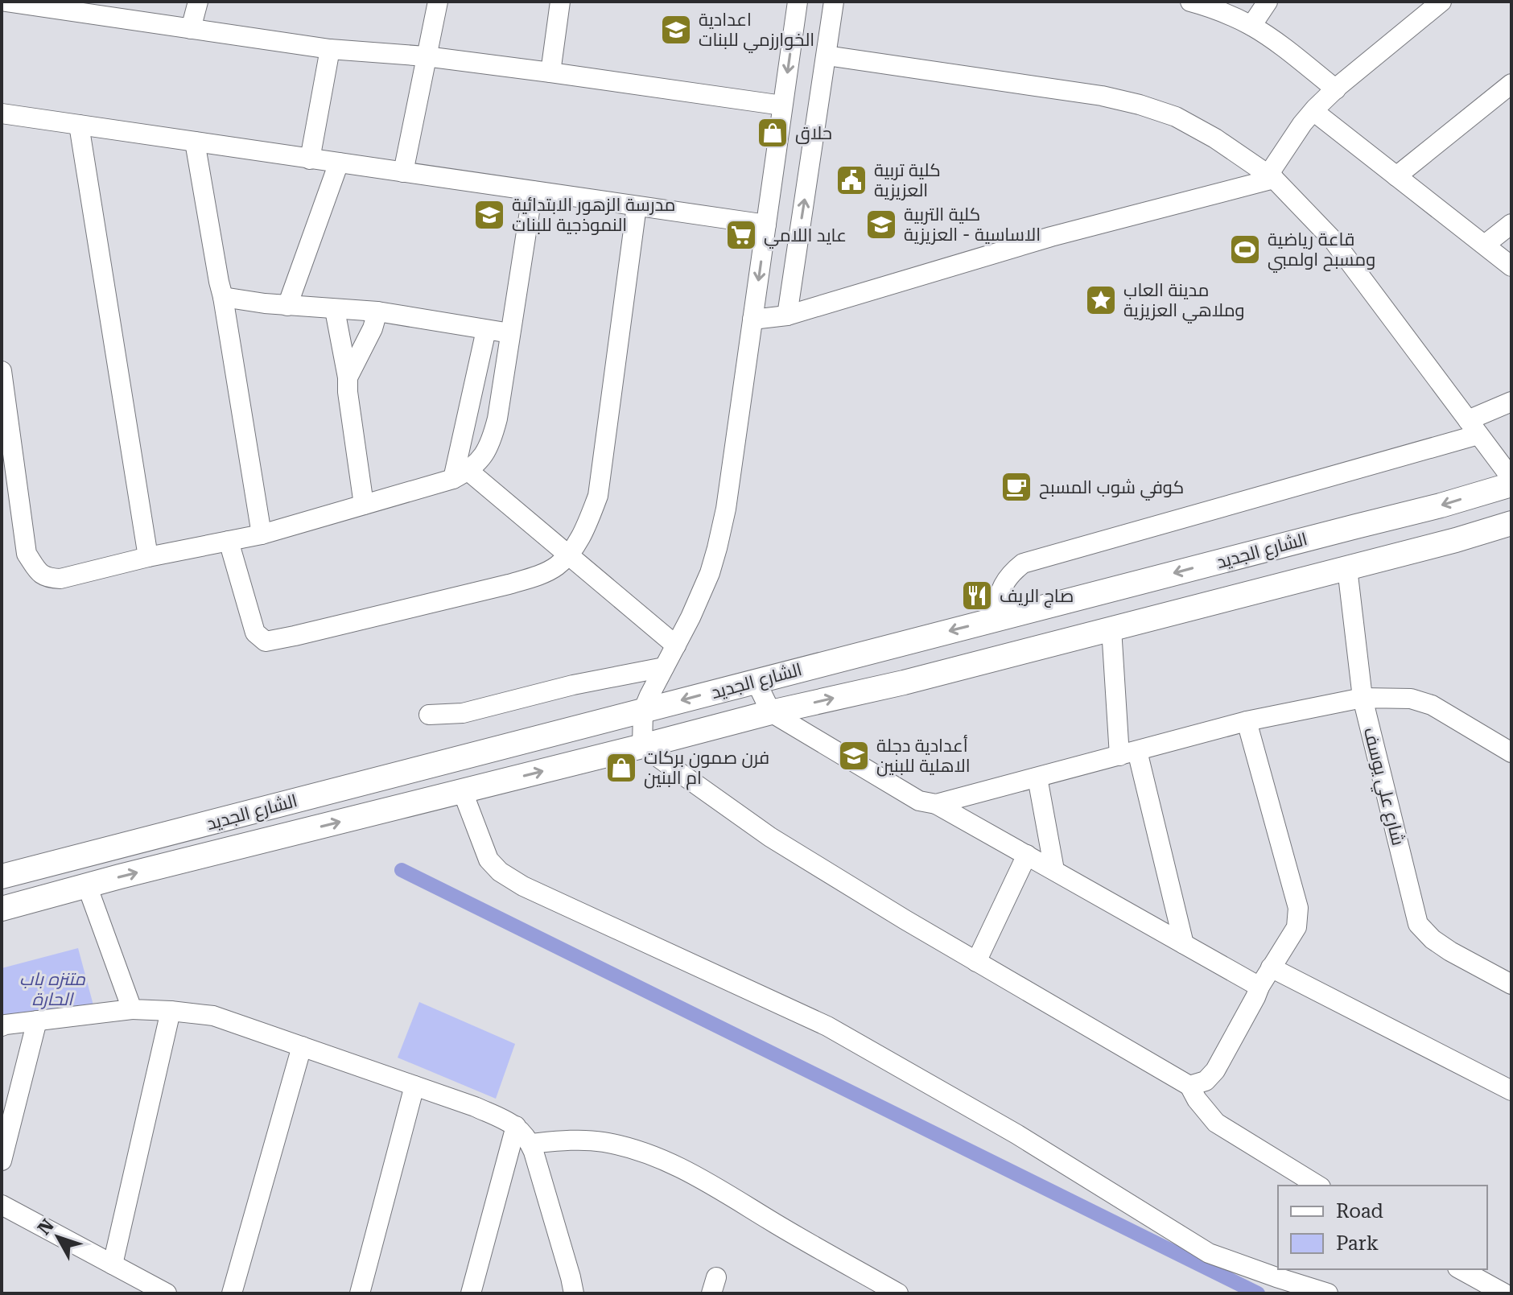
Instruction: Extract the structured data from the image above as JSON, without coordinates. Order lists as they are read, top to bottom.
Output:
{
  "streets": {
    "main road": ["الشارع الجديد"],
    "street": ["شارع علي يوسف"]
  },
  "crossings": [
    ["الشارع الجديد", "شارع علي يوسف"]
  ],
  "parks": ["متنزه باب الحارة"],
  "places": {
    "school or university": [
      "اعدادية الخوارزمي للبنات",
      "مدرسة الزهور الابتدائية النموذجية للبنات",
      "كلية التربية الاساسية - العزيزية",
      "أعدادية دجلة الاهلية للبنين"
    ],
    "shop": ["حلاق", "فرن صمون بركات ام البنين"],
    "public building": ["كلية تربية العزيزية"],
    "supermarket": ["عايد اللامي"],
    "sports": ["قاعة رياضية ومسبح اولمبي"],
    "place": ["مدينة العاب وملاهي العزيزية"],
    "cafe": ["كوفي شوب المسبح"],
    "restaurant": ["صاج الريف"]
  },
  "legend": ["Road", "Park"],
  "north": "top left"
}
